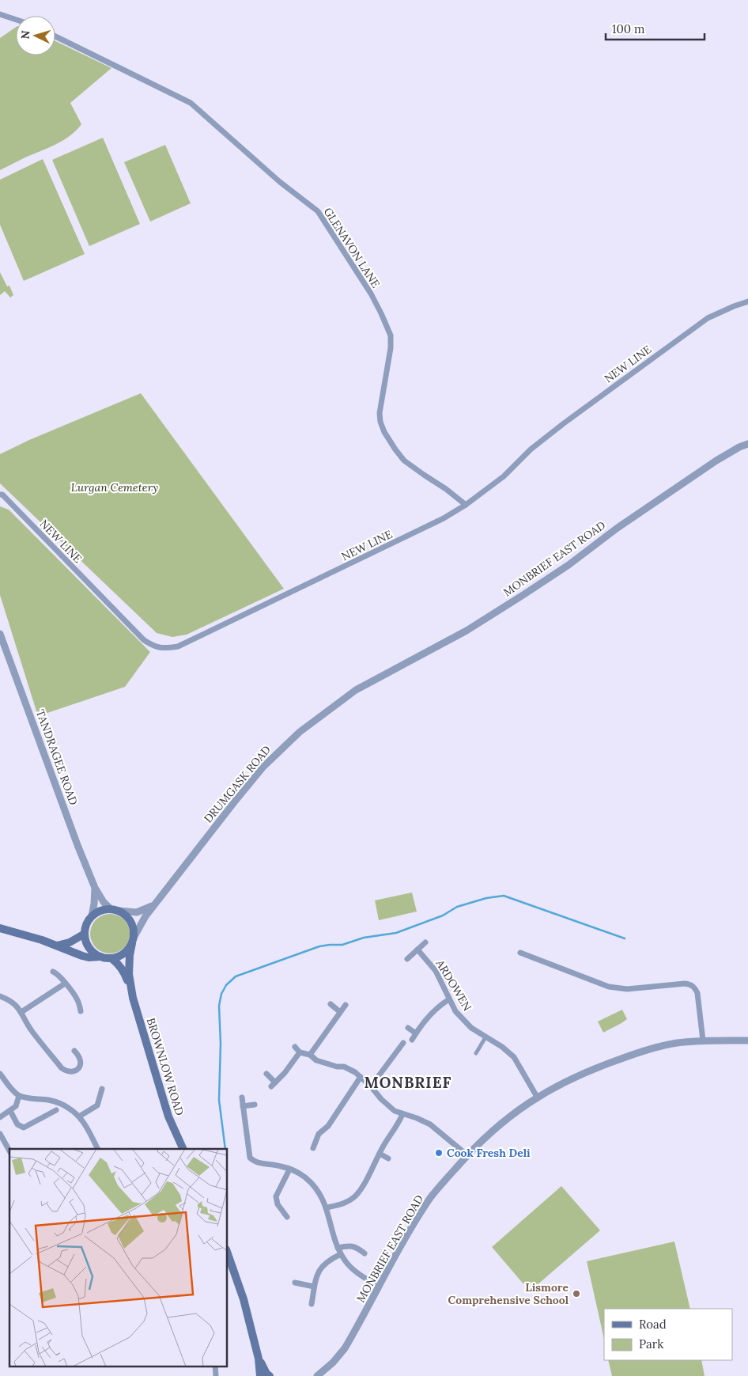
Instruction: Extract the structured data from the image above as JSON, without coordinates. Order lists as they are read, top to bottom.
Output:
{
  "streets": {
    "main road": ["BROWNLOW ROAD"],
    "street": [
      "GLENAVON LANE",
      "NEW LINE",
      "MONBRIEF EAST ROAD",
      "TANDRAGEE ROAD",
      "DRUMGASK ROAD",
      "ARDOWEN"
    ]
  },
  "crossings": [
    ["GLENAVON LANE", "NEW LINE"],
    ["MONBRIEF EAST ROAD", "DRUMGASK ROAD"],
    ["MONBRIEF EAST ROAD", "ARDOWEN"],
    ["TANDRAGEE ROAD", "DRUMGASK ROAD"],
    ["TANDRAGEE ROAD", "BROWNLOW ROAD"],
    ["DRUMGASK ROAD", "BROWNLOW ROAD"]
  ],
  "districts": ["MONBRIEF"],
  "parks": ["Lurgan Cemetery"],
  "places": ["Cook Fresh Deli", "Lismore Comprehensive School"],
  "legend": ["Road", "Park"],
  "scale_bar": "100 m",
  "north": "left"
}
